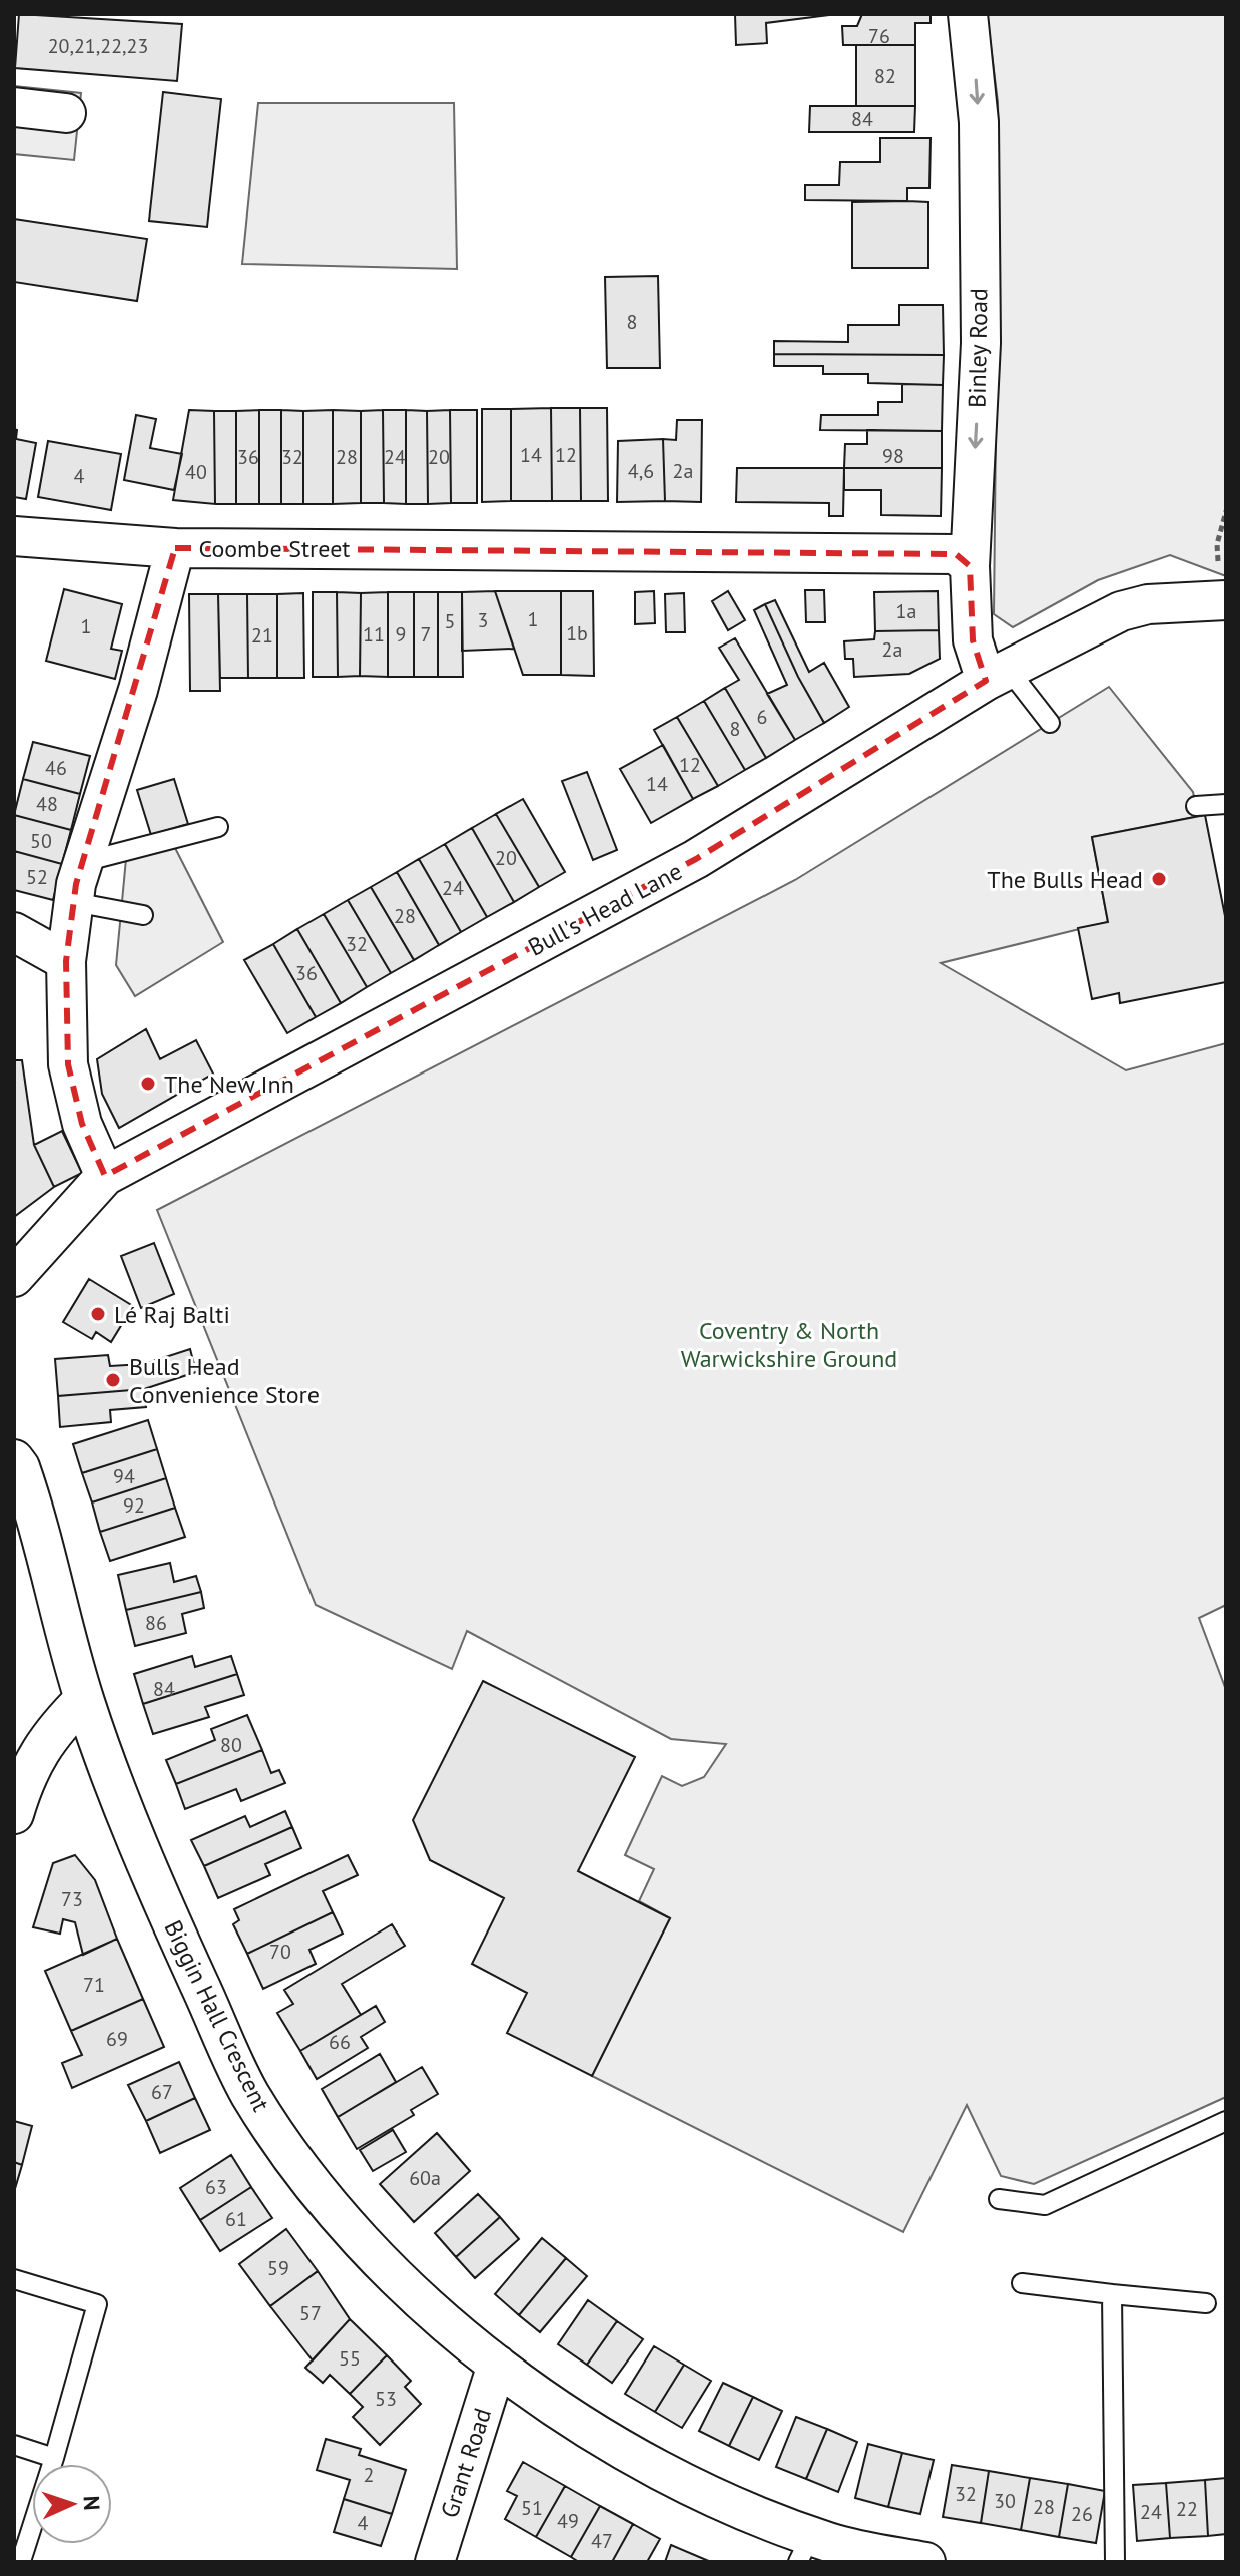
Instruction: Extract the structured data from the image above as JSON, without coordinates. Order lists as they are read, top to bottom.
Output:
{
  "streets": {
    "street": [
      "Binley Road",
      "Coombe Street",
      "Bull's Head Lane",
      "Biggin Hall Crescent",
      "Grant Road"
    ]
  },
  "crossings": [
    ["Binley Road", "Coombe Street"],
    ["Binley Road", "Bull's Head Lane"],
    ["Coombe Street", "Bull's Head Lane"],
    ["Biggin Hall Crescent", "Grant Road"]
  ],
  "one_way": ["Binley Road"],
  "parks": ["Coventry & North Warwickshire Ground"],
  "places": [
    "The Bulls Head",
    "The New Inn",
    "Lé Raj Balti",
    "Bulls Head Convenience Store"
  ],
  "house_numbers": [
    "76",
    "20,21,22,23",
    "82",
    "84",
    "8",
    "14",
    "12",
    "98",
    "36",
    "32",
    "28",
    "24",
    "20",
    "4,6",
    "2a",
    "40",
    "4",
    "1a",
    "1",
    "3",
    "5",
    "1",
    "1b",
    "11",
    "9",
    "7",
    "21",
    "2a",
    "6",
    "8",
    "12",
    "46",
    "14",
    "48",
    "50",
    "20",
    "52",
    "24",
    "28",
    "32",
    "36",
    "94",
    "92",
    "86",
    "84",
    "80",
    "73",
    "70",
    "71",
    "69",
    "66",
    "67",
    "60a",
    "63",
    "61",
    "59",
    "57",
    "55",
    "53",
    "2",
    "32",
    "30",
    "28",
    "51",
    "22",
    "24",
    "26",
    "49",
    "4",
    "47"
  ],
  "north": "right"
}
